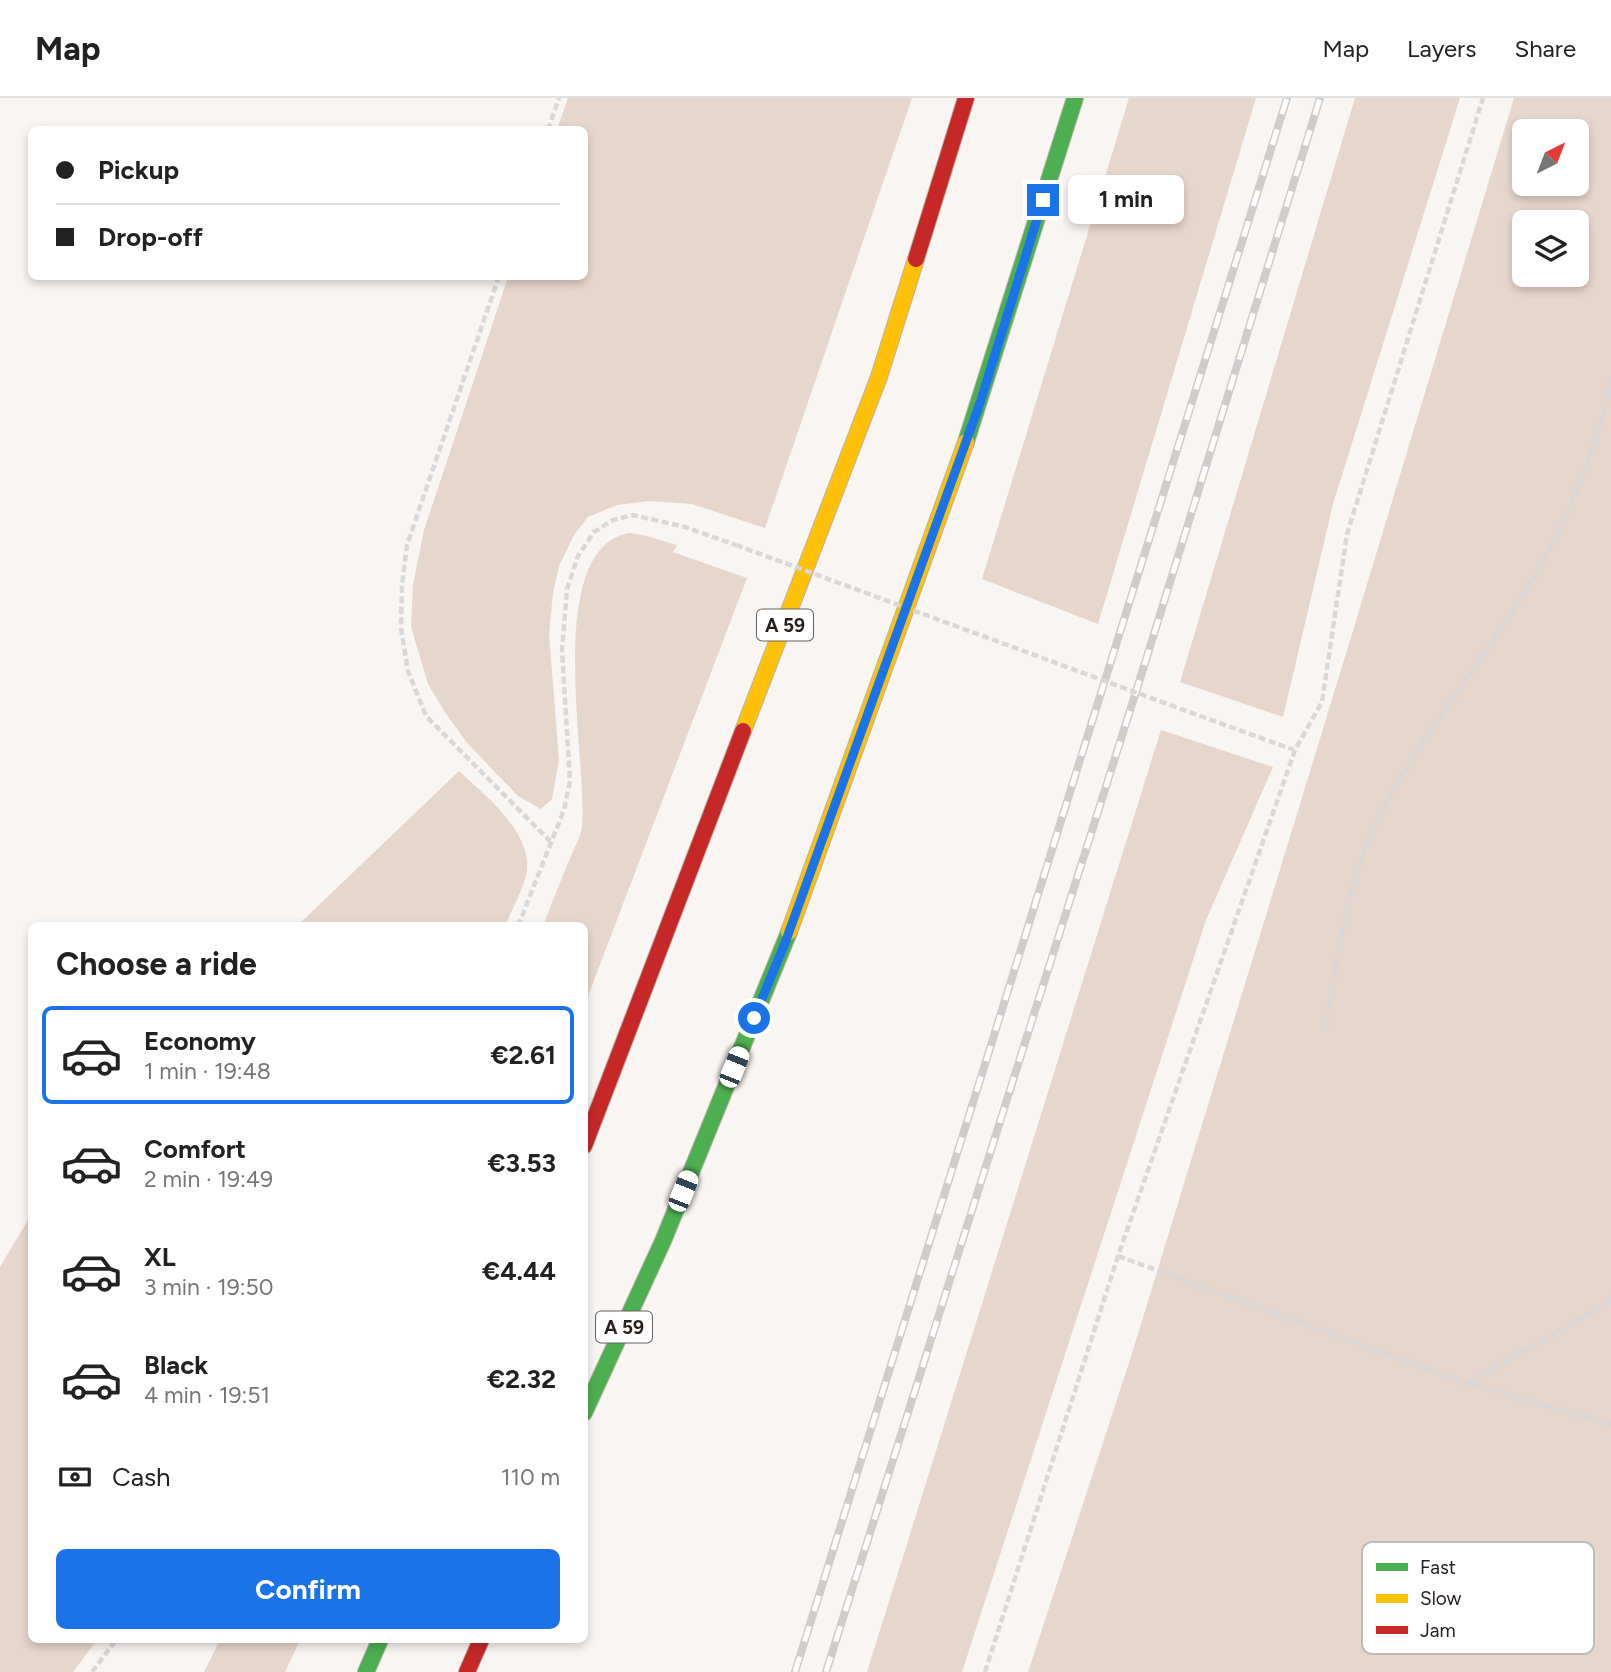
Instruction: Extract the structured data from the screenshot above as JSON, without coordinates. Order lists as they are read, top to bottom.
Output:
{
  "streets": {
    "highway": ["A 59"]
  },
  "legend": ["Fast", "Slow", "Jam"],
  "north": "top right",
  "page": {
    "header": "Map",
    "nav": ["Map", "Layers", "Share"],
    "banner": ["Pickup", "Drop-off"],
    "bubble": "1 min",
    "heading": "Choose a ride",
    "list": [
      {
        "name": "Economy",
        "note": "1 min · 19:48",
        "value": "€2.61"
      },
      {
        "name": "Comfort",
        "note": "2 min · 19:49",
        "value": "€3.53"
      },
      {
        "name": "XL",
        "note": "3 min · 19:50",
        "value": "€4.44"
      },
      {
        "name": "Black",
        "note": "4 min · 19:51",
        "value": "€2.32"
      }
    ],
    "pay": ["Cash", "110 m"],
    "buttons": "Confirm"
  }
}
